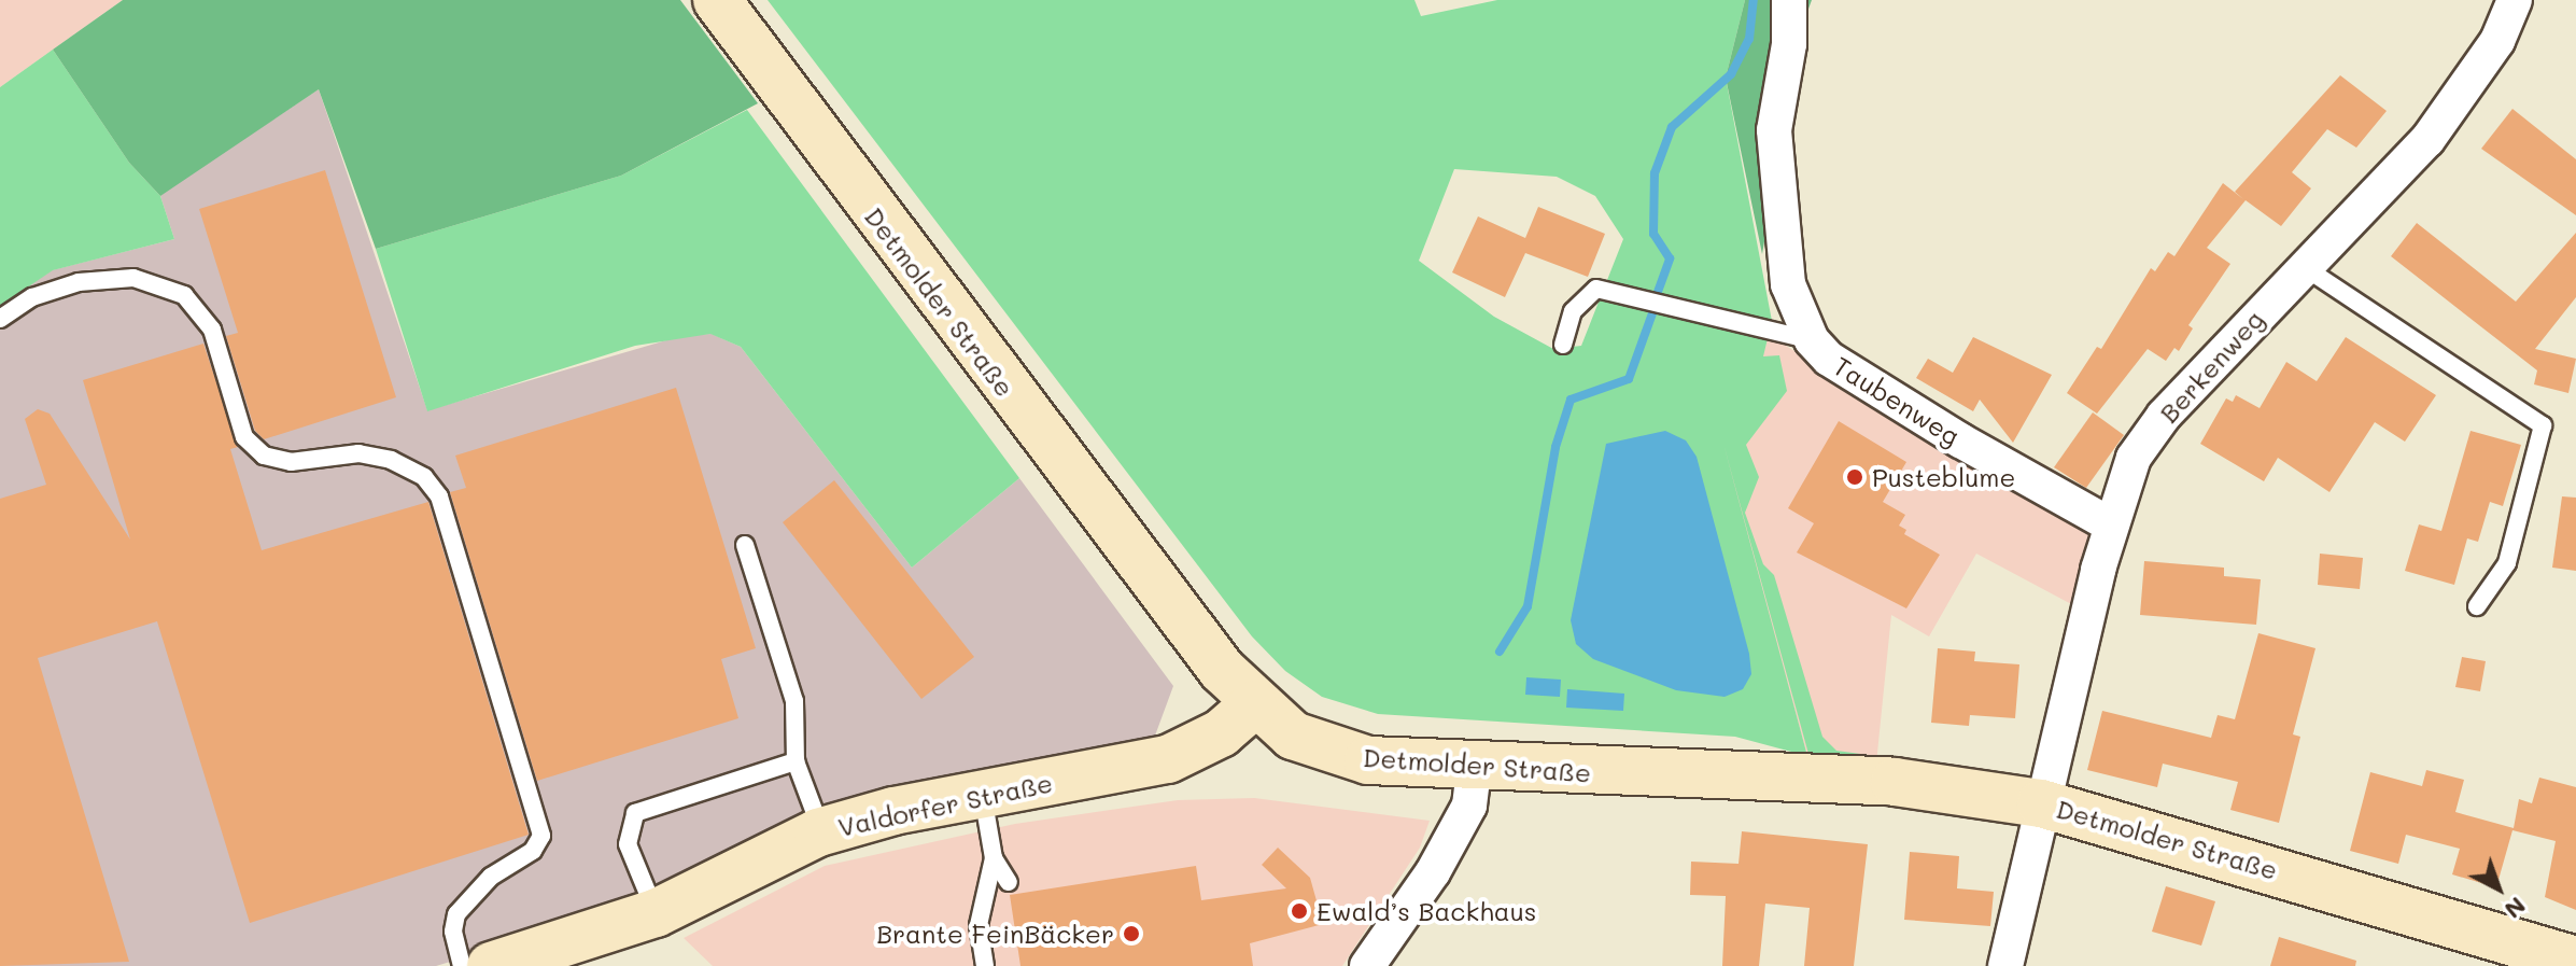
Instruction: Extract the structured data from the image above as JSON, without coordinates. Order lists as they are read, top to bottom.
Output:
{
  "streets": {
    "main road": ["Detmolder Straße", "Valdorfer Straße"],
    "street": ["Berkenweg", "Taubenweg"]
  },
  "crossings": [
    ["Detmolder Straße", "Berkenweg"],
    ["Detmolder Straße", "Valdorfer Straße"],
    ["Berkenweg", "Taubenweg"]
  ],
  "places": ["Pusteblume", "Ewald’s Backhaus", "Brante FeinBäcker"],
  "north": "bottom right"
}
